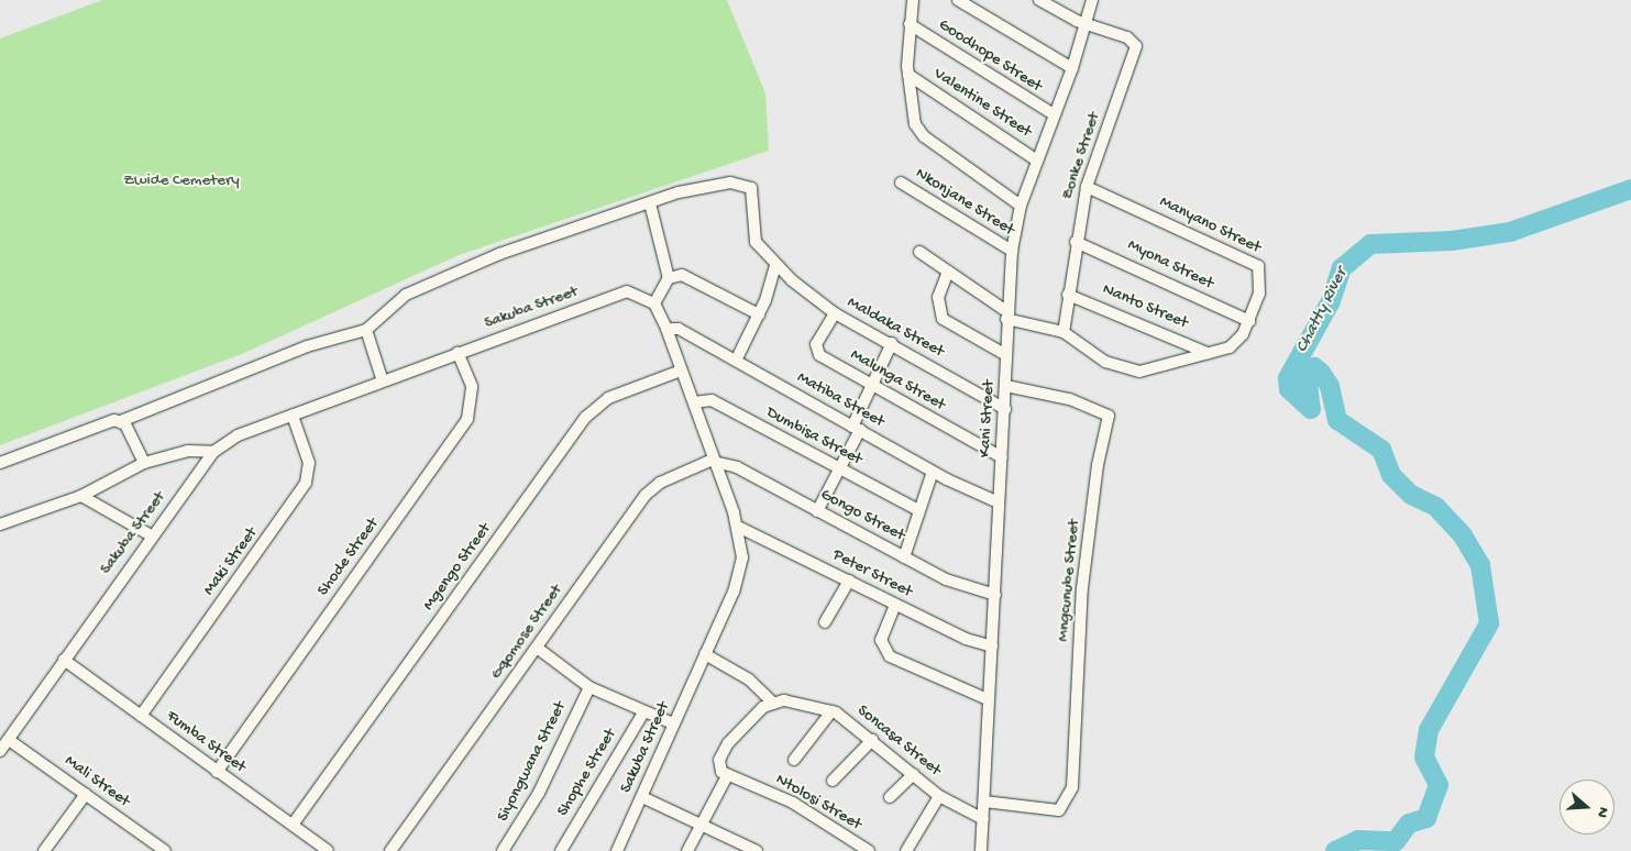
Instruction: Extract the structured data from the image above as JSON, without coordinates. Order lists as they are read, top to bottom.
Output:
{
  "streets": {
    "street": [
      "Goodhope Street",
      "Valentine Street",
      "Zonke Street",
      "Nkonjane Street",
      "Manyano Street",
      "Myona Street",
      "Nanto Street",
      "Sakuba Street",
      "Maldaka Street",
      "Malunga Street",
      "Matiba Street",
      "Kani Street",
      "Dumbisa Street",
      "Gongo Street",
      "Shode Street",
      "Maki Street",
      "Mgengo Street",
      "Peter Street",
      "Mngcunube Street",
      "Gqomose Street",
      "Soncasa Street",
      "Fumba Street",
      "Siyongwana Street",
      "Shophe Street",
      "Mali Street",
      "Ntolosi Street"
    ]
  },
  "crossings": [
    ["Goodhope Street", "Kani Street"],
    ["Valentine Street", "Kani Street"],
    ["Zonke Street", "Manyano Street"],
    ["Zonke Street", "Myona Street"],
    ["Zonke Street", "Nanto Street"],
    ["Zonke Street", "Kani Street"],
    ["Nkonjane Street", "Kani Street"],
    ["Manyano Street", "Myona Street"],
    ["Manyano Street", "Nanto Street"],
    ["Manyano Street", "Kani Street"],
    ["Sakuba Street", "Matiba Street"],
    ["Sakuba Street", "Dumbisa Street"],
    ["Sakuba Street", "Gongo Street"],
    ["Sakuba Street", "Shode Street"],
    ["Sakuba Street", "Maki Street"],
    ["Sakuba Street", "Mgengo Street"],
    ["Sakuba Street", "Peter Street"],
    ["Sakuba Street", "Gqomose Street"],
    ["Sakuba Street", "Fumba Street"],
    ["Sakuba Street", "Mali Street"],
    ["Maldaka Street", "Malunga Street"],
    ["Maldaka Street", "Kani Street"],
    ["Malunga Street", "Kani Street"],
    ["Matiba Street", "Kani Street"],
    ["Kani Street", "Gongo Street"],
    ["Kani Street", "Peter Street"],
    ["Kani Street", "Mngcunube Street"],
    ["Kani Street", "Soncasa Street"],
    ["Gongo Street", "Gqomose Street"],
    ["Shode Street", "Fumba Street"],
    ["Maki Street", "Fumba Street"],
    ["Mgengo Street", "Fumba Street"]
  ],
  "water": ["Chatty River"],
  "parks": ["Zwide Cemetery"],
  "north": "right"
}
